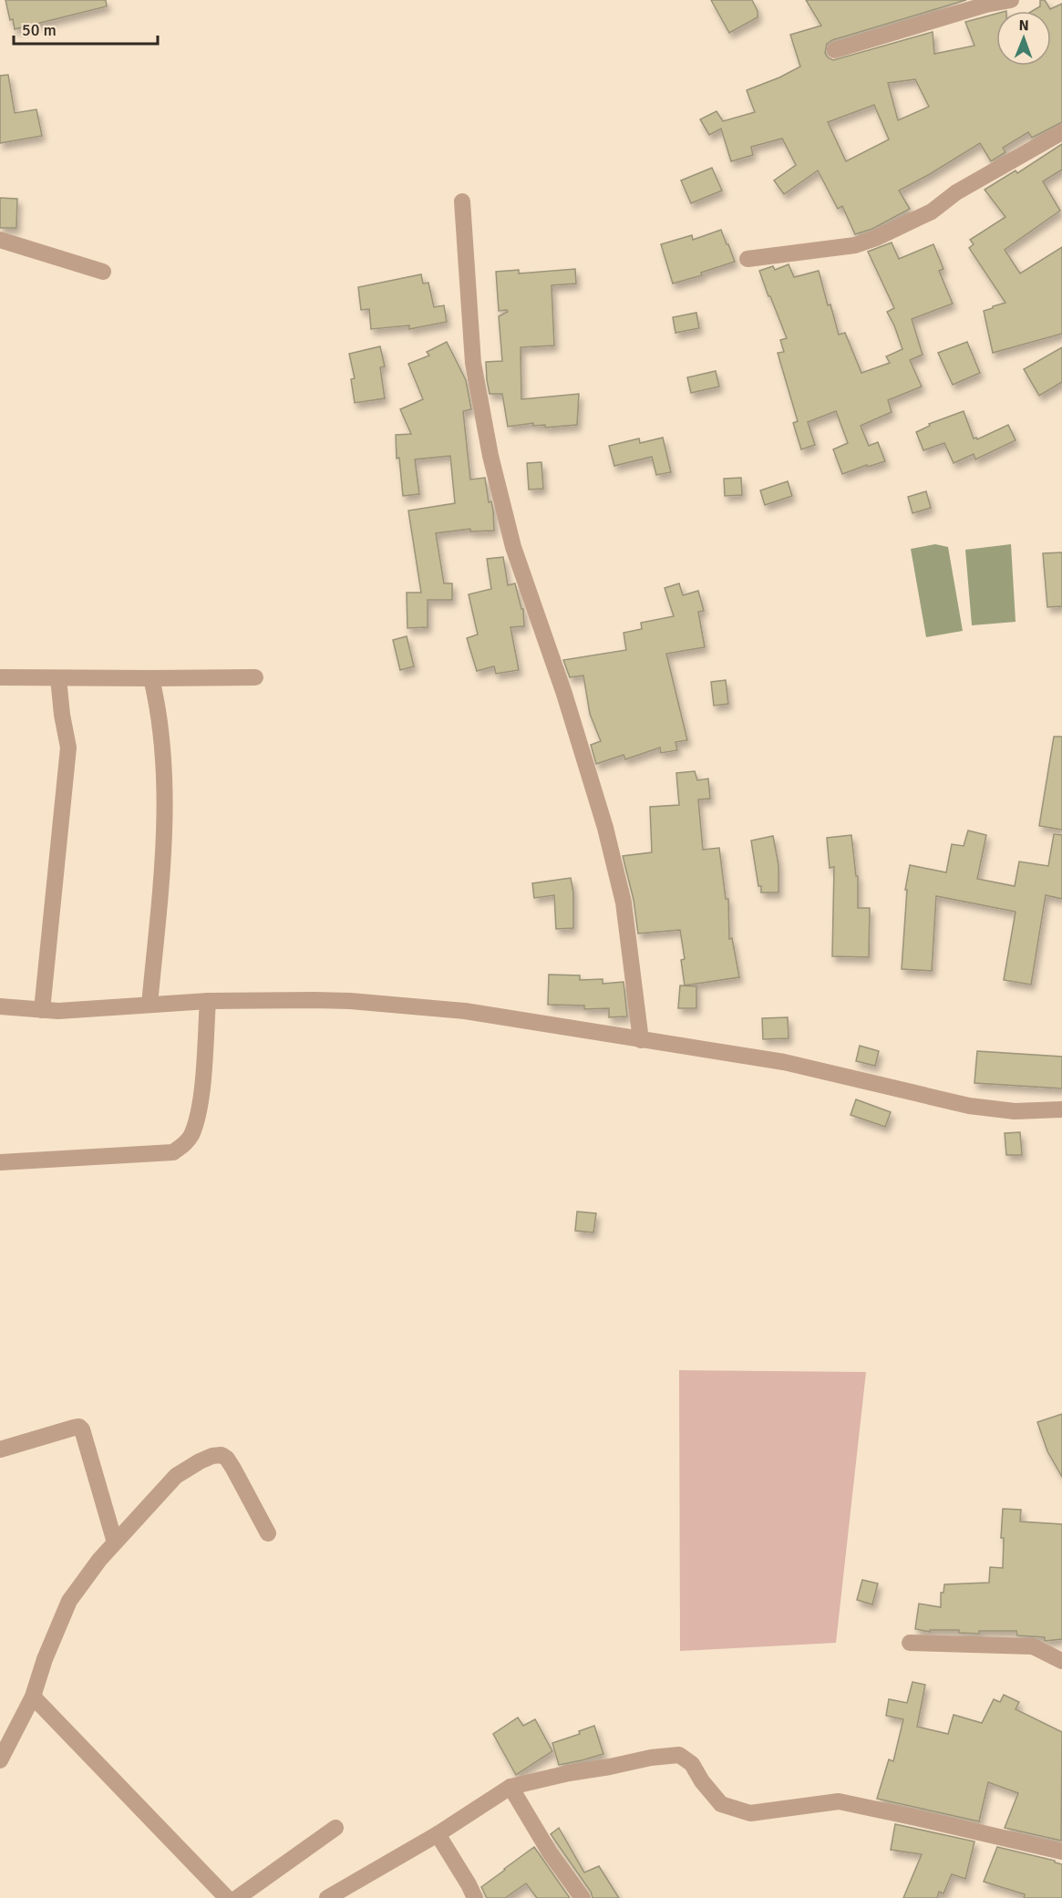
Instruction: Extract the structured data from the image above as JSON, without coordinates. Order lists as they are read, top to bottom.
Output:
{
  "scale_bar": "50 m",
  "north": "top"
}
